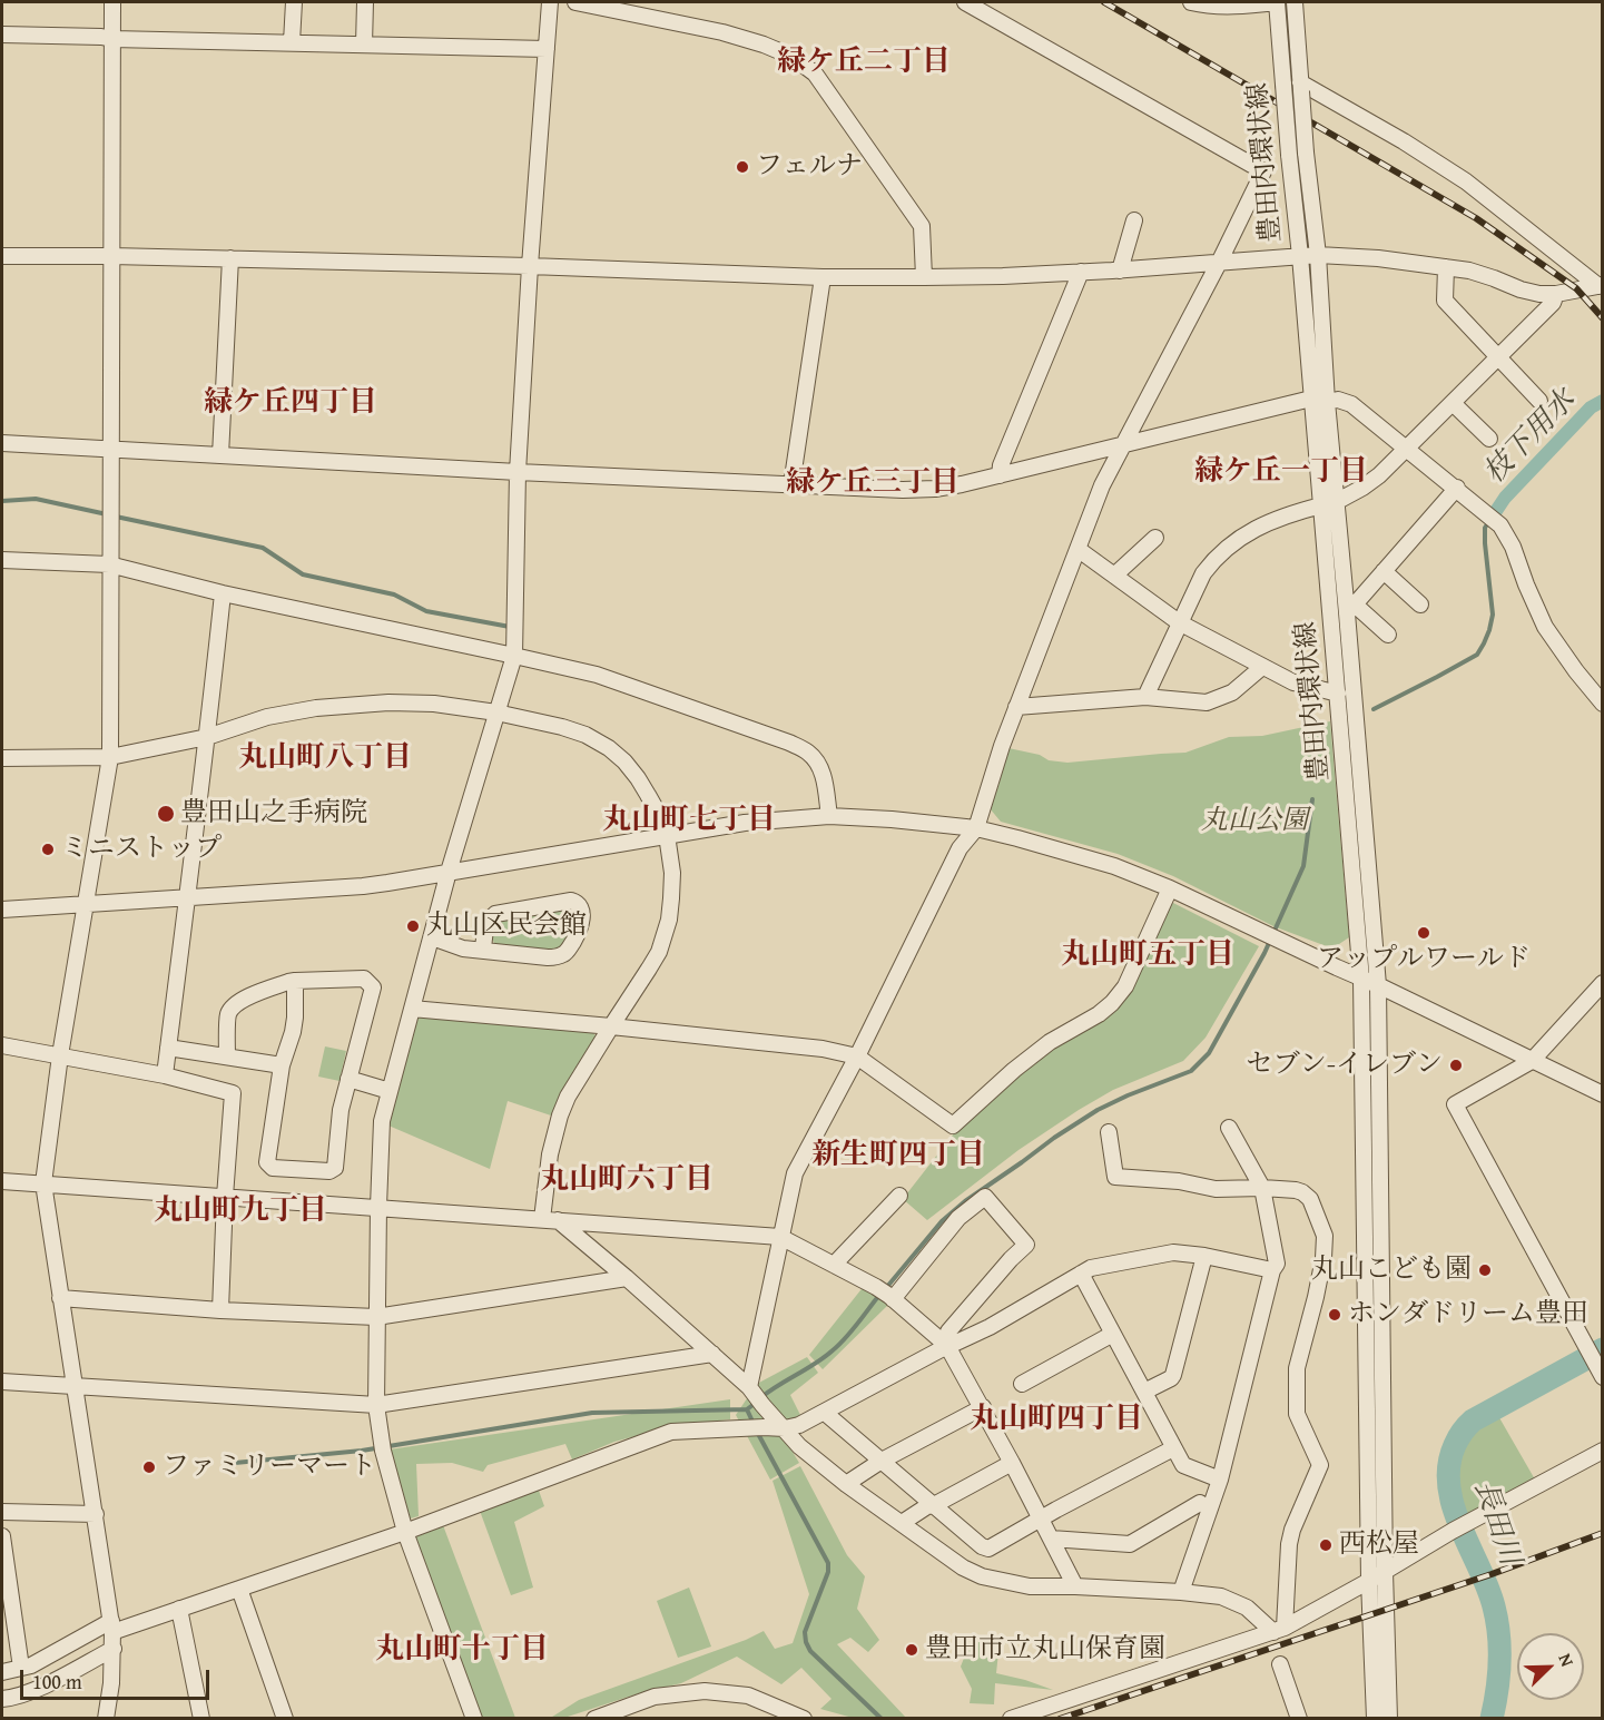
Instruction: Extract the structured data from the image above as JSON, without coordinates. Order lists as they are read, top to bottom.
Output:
{
  "streets": {
    "street": ["豊田内環状線"]
  },
  "districts": [
    "緑ケ丘二丁目",
    "緑ケ丘四丁目",
    "緑ケ丘一丁目",
    "緑ケ丘三丁目",
    "丸山町八丁目",
    "丸山町七丁目",
    "丸山町五丁目",
    "新生町四丁目",
    "丸山町六丁目",
    "丸山町九丁目",
    "丸山町四丁目",
    "丸山町十丁目"
  ],
  "water": ["枝下用水", "長田川"],
  "parks": ["丸山公園"],
  "places": [
    "フェルナ",
    "豊田山之手病院",
    "ミニストップ",
    "丸山区民会館",
    "アップルワールド",
    "セブン-イレブン",
    "丸山こども園",
    "ホンダドリーム豊田",
    "ファミリーマート",
    "西松屋",
    "豊田市立丸山保育園"
  ],
  "scale_bar": "100 m",
  "north": "top right"
}
